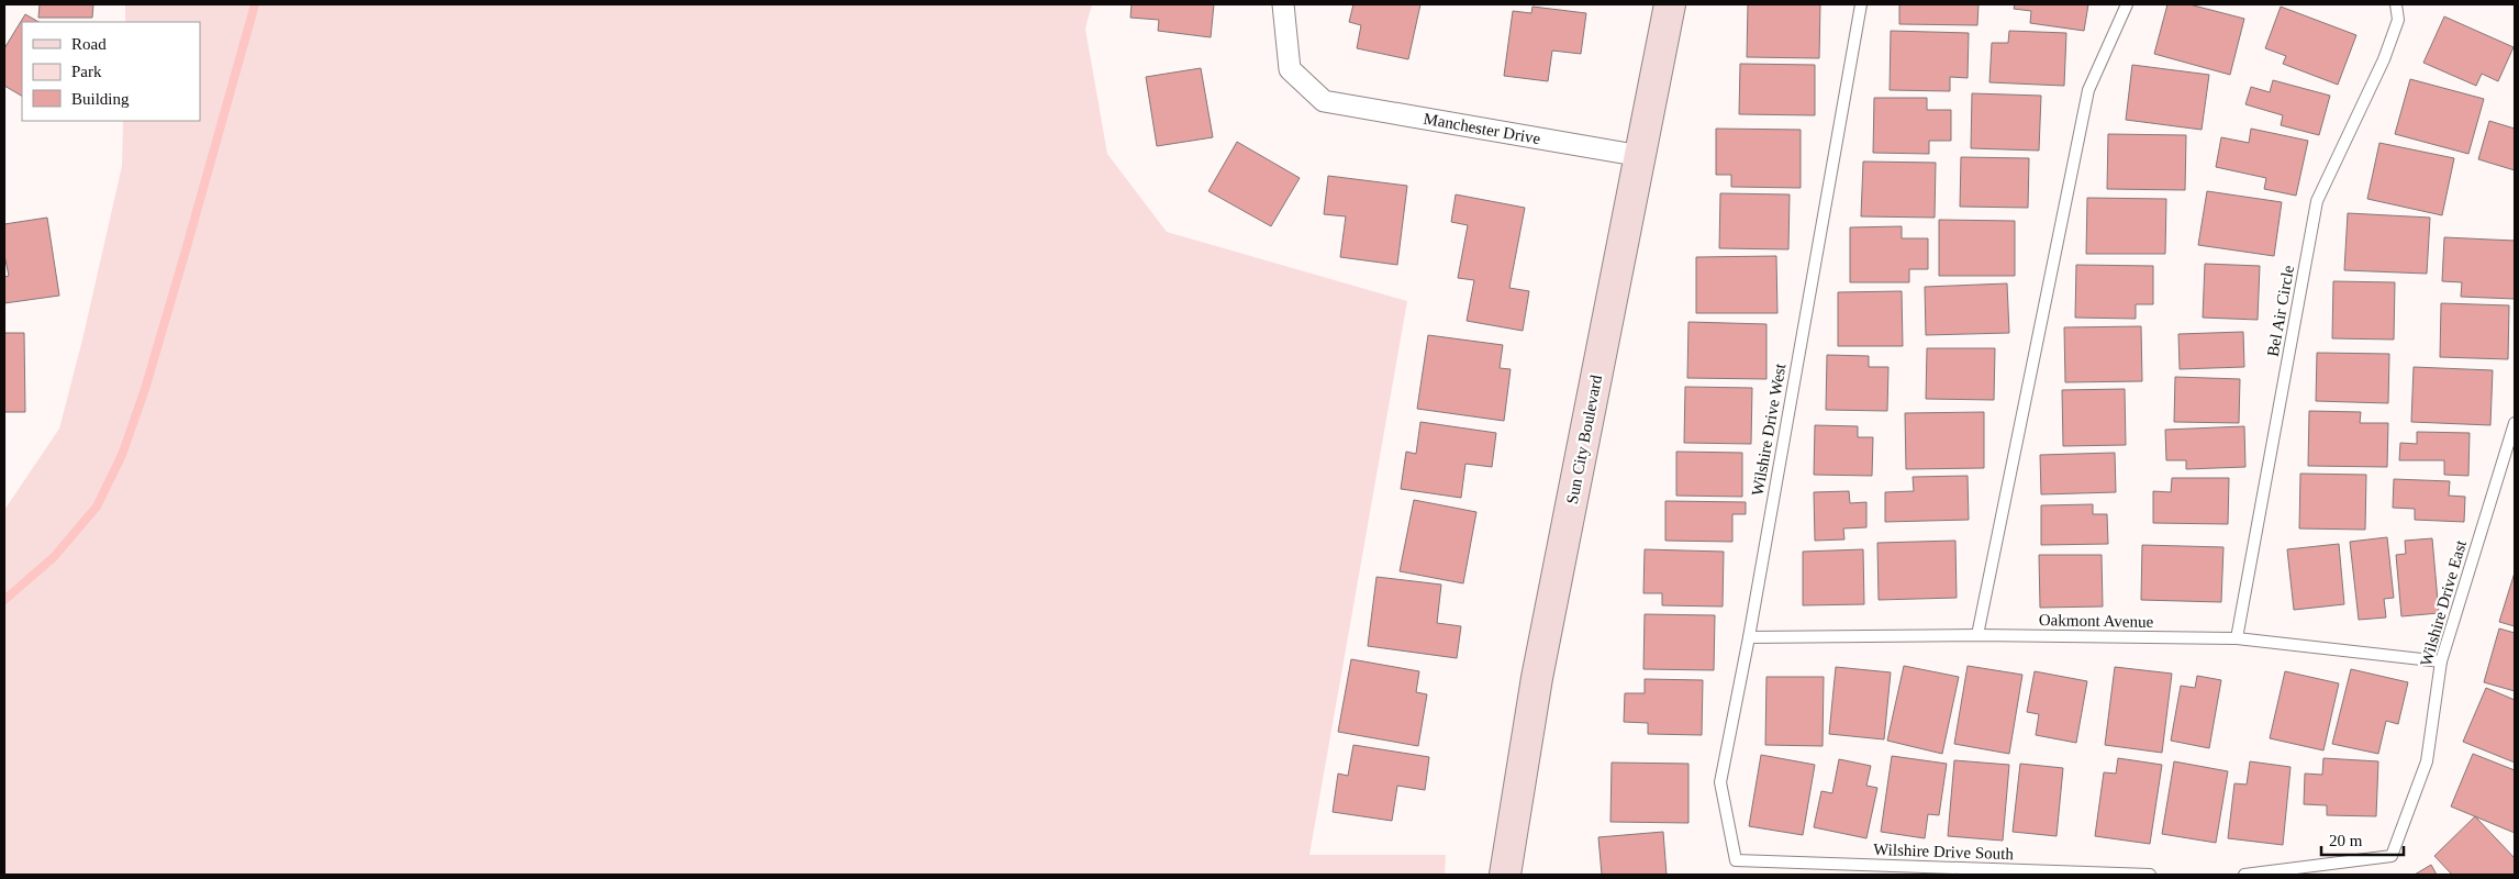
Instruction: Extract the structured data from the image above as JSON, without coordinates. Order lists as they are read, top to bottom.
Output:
{
  "streets": {
    "street": ["Manchester Drive", "Sun City Boulevard"],
    "lane": [
      "Bel Air Circle",
      "Wilshire Drive West",
      "Wilshire Drive East",
      "Oakmont Avenue",
      "Wilshire Drive South"
    ]
  },
  "crossings": [
    ["Manchester Drive", "Sun City Boulevard"],
    ["Bel Air Circle", "Oakmont Avenue"],
    ["Wilshire Drive West", "Oakmont Avenue"],
    ["Wilshire Drive West", "Wilshire Drive South"],
    ["Wilshire Drive East", "Oakmont Avenue"]
  ],
  "legend": ["Road", "Park", "Building"],
  "scale_bar": "20 m"
}
